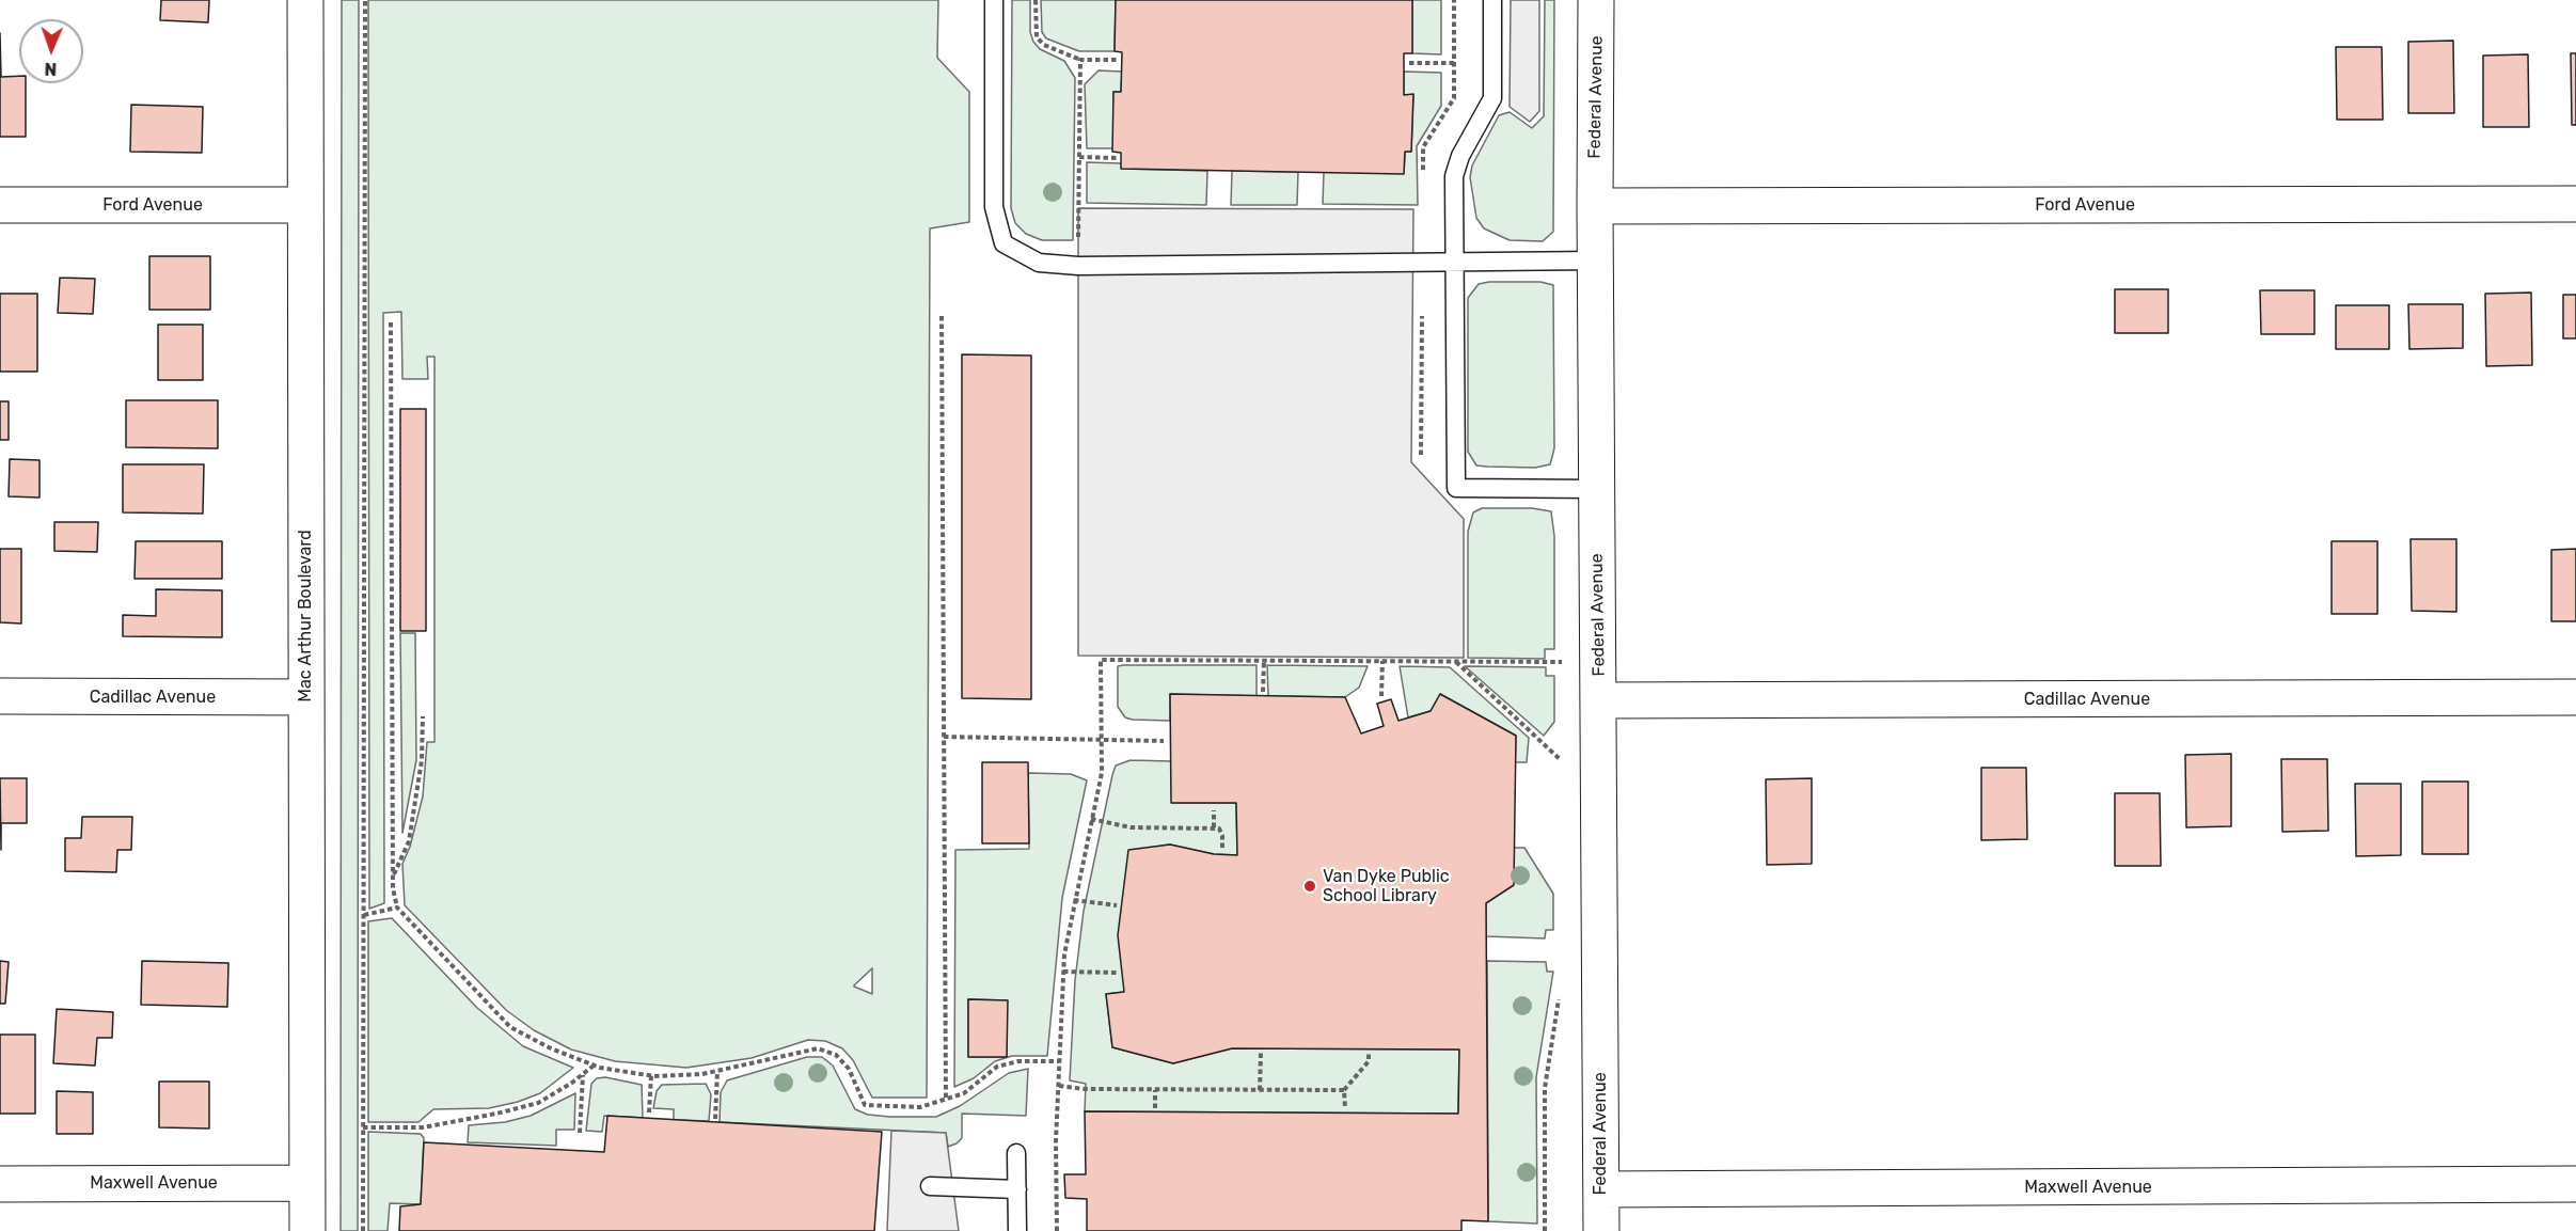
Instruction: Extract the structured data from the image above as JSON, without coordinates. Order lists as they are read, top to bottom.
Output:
{
  "streets": {
    "street": [
      "Federal Avenue",
      "Ford Avenue",
      "Mac Arthur Boulevard",
      "Cadillac Avenue",
      "Maxwell Avenue"
    ]
  },
  "crossings": [
    ["Federal Avenue", "Ford Avenue"],
    ["Federal Avenue", "Cadillac Avenue"],
    ["Federal Avenue", "Maxwell Avenue"],
    ["Ford Avenue", "Mac Arthur Boulevard"],
    ["Mac Arthur Boulevard", "Cadillac Avenue"],
    ["Mac Arthur Boulevard", "Maxwell Avenue"]
  ],
  "places": ["Van Dyke Public School Library"],
  "north": "bottom"
}
